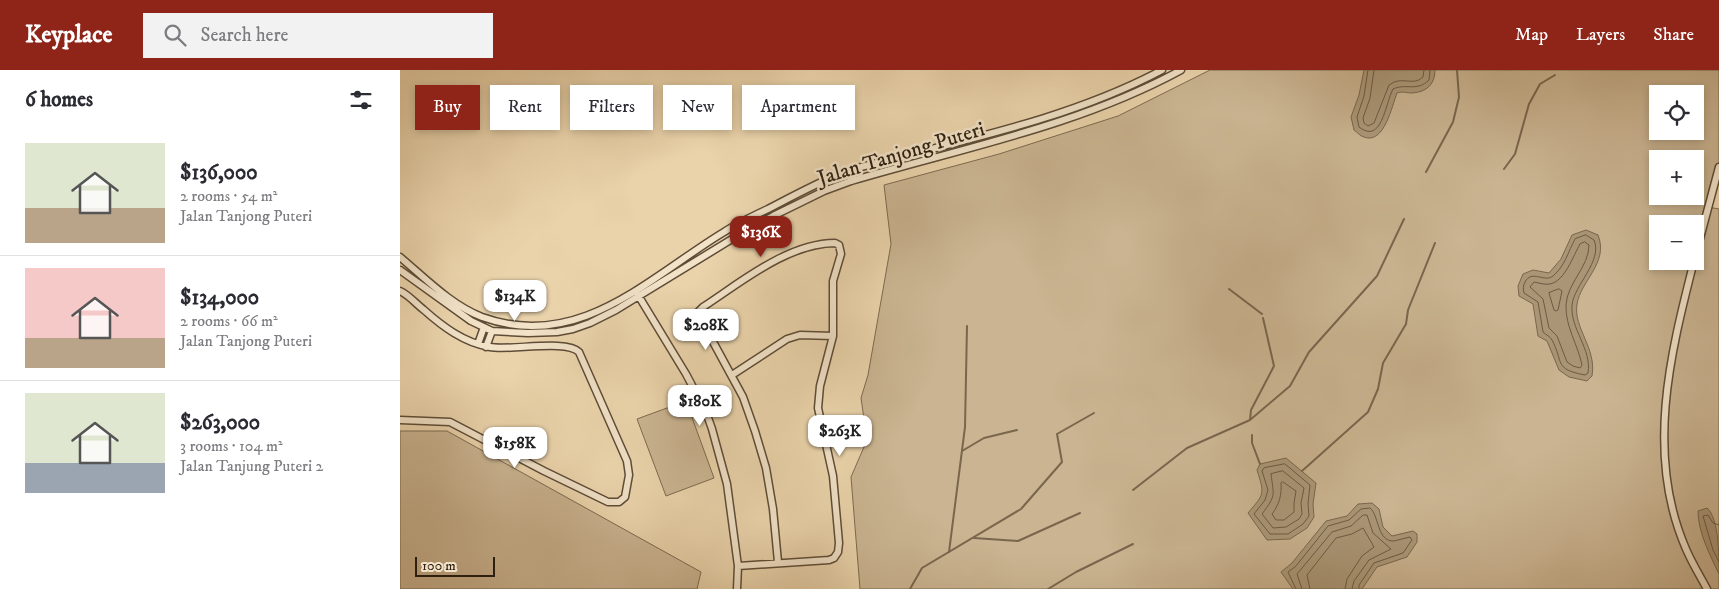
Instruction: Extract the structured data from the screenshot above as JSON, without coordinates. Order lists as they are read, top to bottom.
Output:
{
  "streets": {
    "street": ["Jalan Tanjong Puteri"]
  },
  "scale_bar": "100 m",
  "page": {
    "header": "Keyplace",
    "search": "Search here",
    "nav": ["Map", "Layers", "Share"],
    "heading": "6 homes",
    "map_buttons": ["+", "−"],
    "chip": [
      "Buy",
      "Rent",
      "Filters",
      "New",
      "Apartment"
    ],
    "list": [
      {
        "name": "$136,000",
        "note": "2 rooms · 54 m² · Jalan Tanjong Puteri"
      },
      {
        "name": "$134,000",
        "note": "2 rooms · 66 m² · Jalan Tanjong Puteri"
      },
      {
        "name": "$263,000",
        "note": "3 rooms · 104 m² · Jalan Tanjung Puteri 2"
      }
    ],
    "price": [
      "$136K",
      "$134K",
      "$208K",
      "$180K",
      "$263K",
      "$158K"
    ],
    "scale": "100 m"
  }
}
